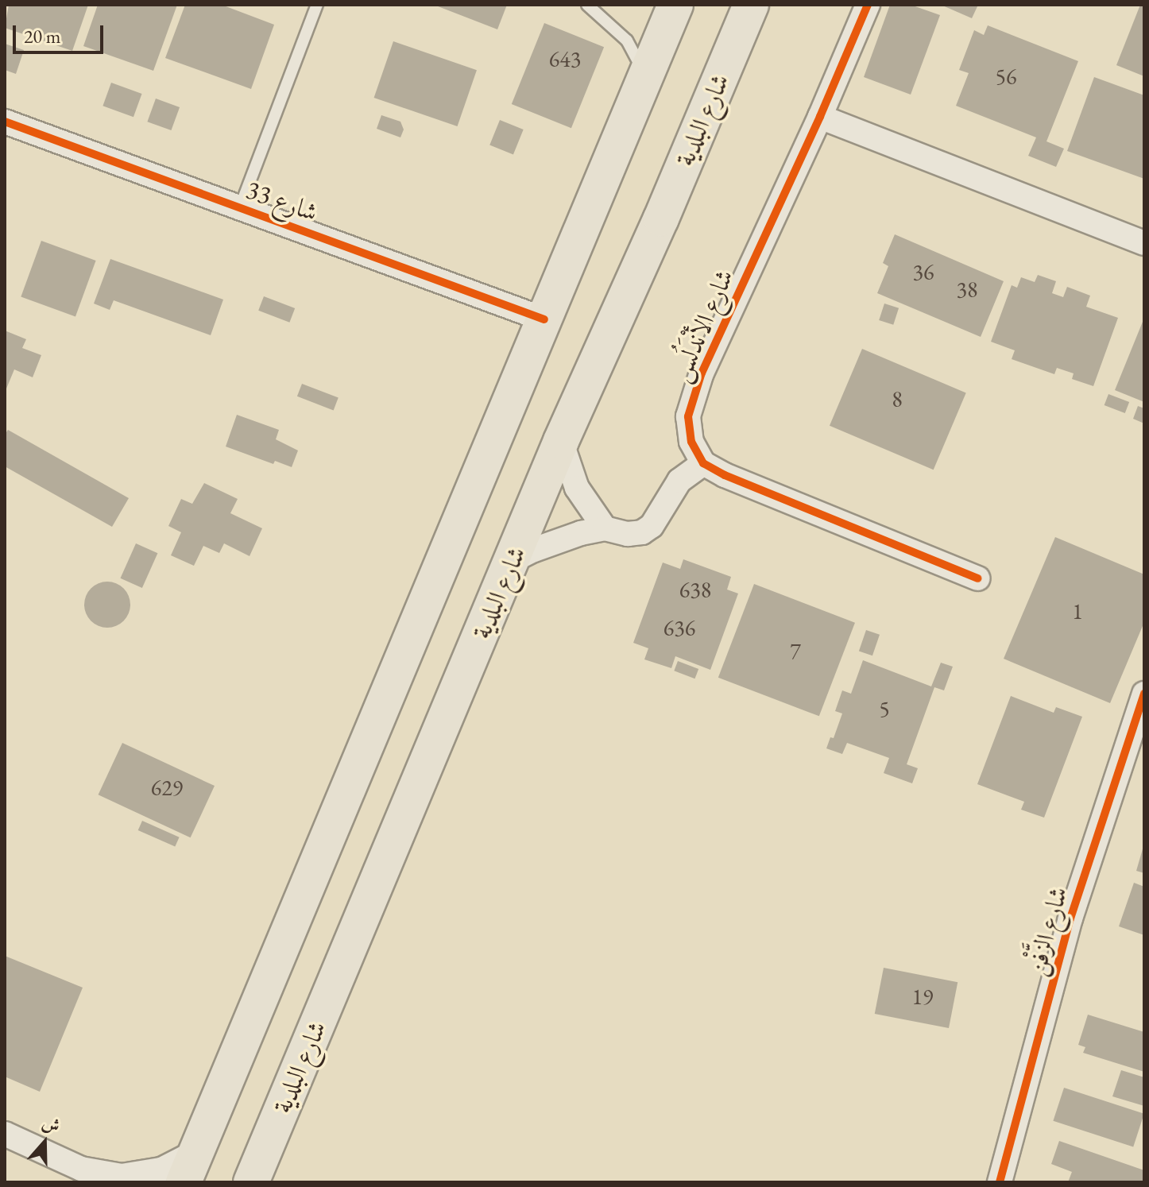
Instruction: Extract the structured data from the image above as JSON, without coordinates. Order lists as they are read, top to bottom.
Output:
{
  "streets": {
    "main road": ["شارع البلدية"],
    "street": ["شارع 33", "شارع الأنْدَلُس", "شارع الزَّفْن"]
  },
  "house_numbers": [
    "643",
    "56",
    "36",
    "38",
    "8",
    "638",
    "1",
    "636",
    "7",
    "5",
    "629",
    "19"
  ],
  "scale_bar": "20 m",
  "north": "top"
}
